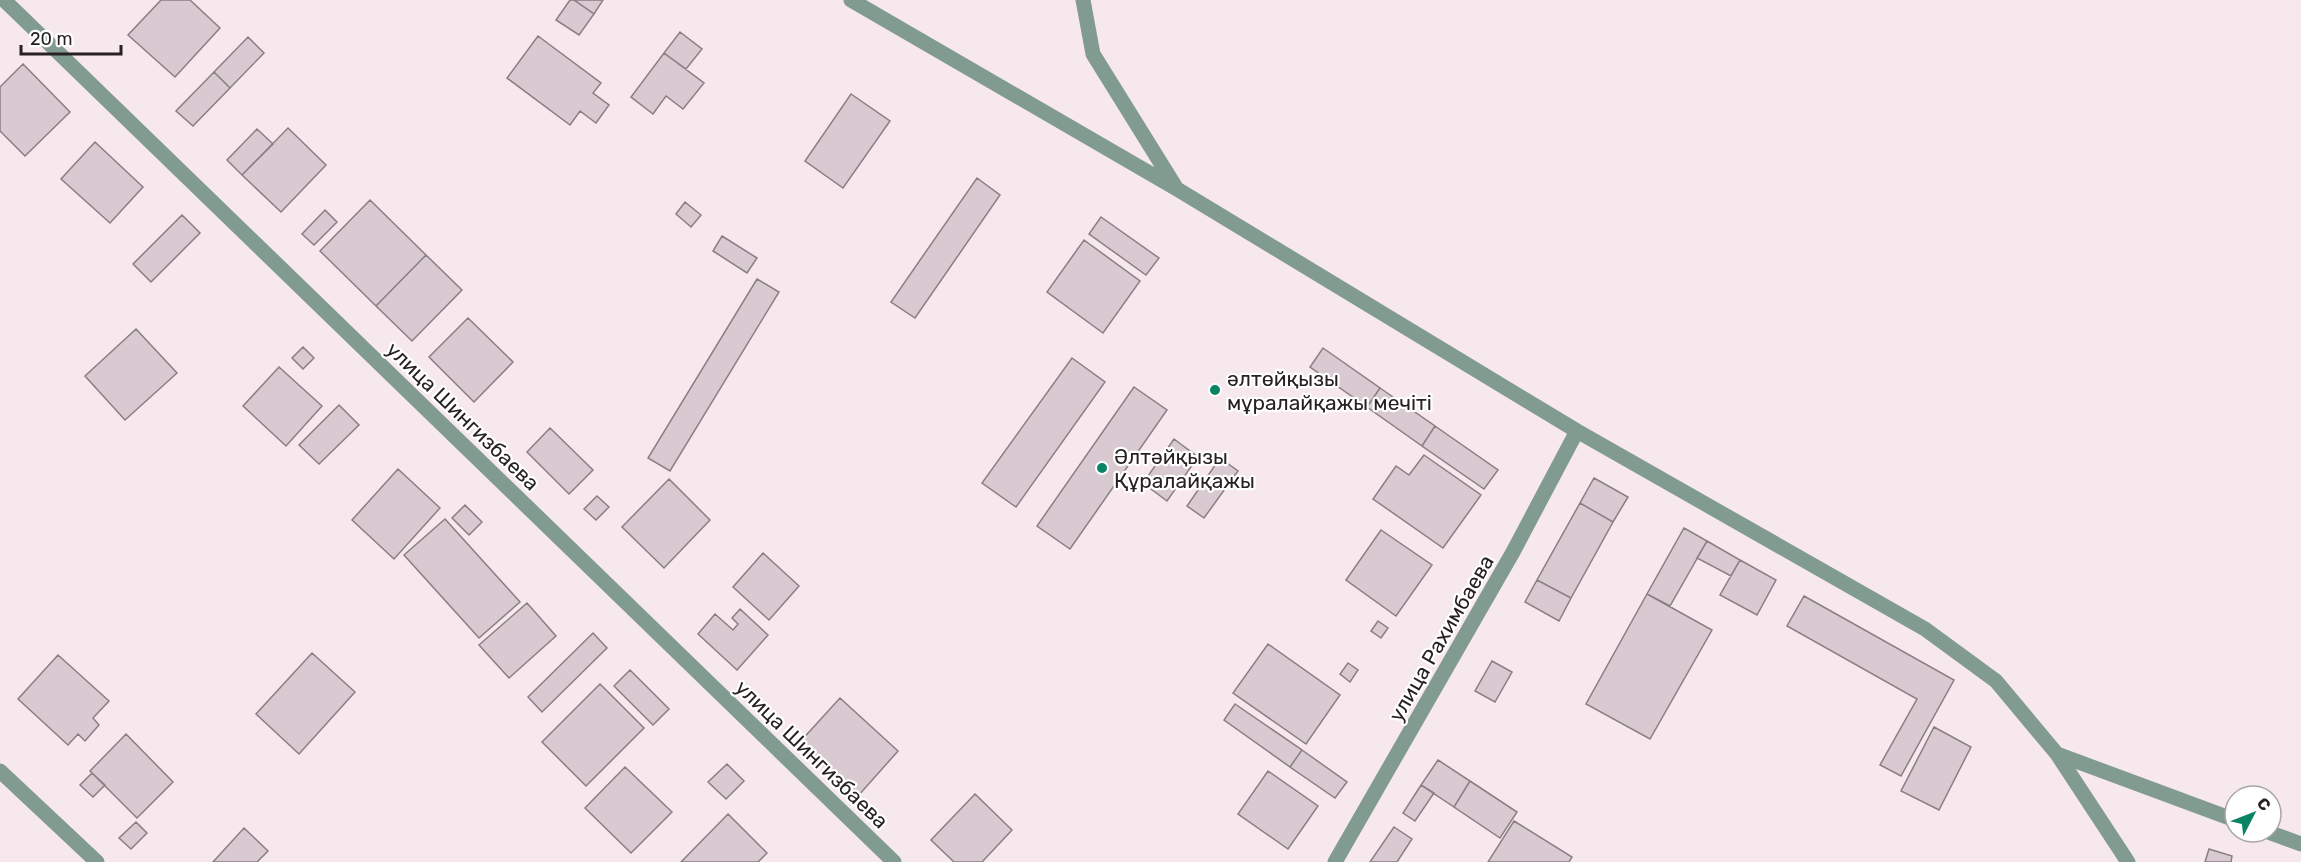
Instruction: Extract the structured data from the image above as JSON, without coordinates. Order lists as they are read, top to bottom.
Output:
{
  "streets": {
    "street": ["улица Шингизбаева", "улица Рахимбаева"]
  },
  "places": ["әлтөйқызы мұралайқажы мечіті", "Әлтәйқызы Құралайқажы"],
  "scale_bar": "20 m",
  "north": "top right"
}
